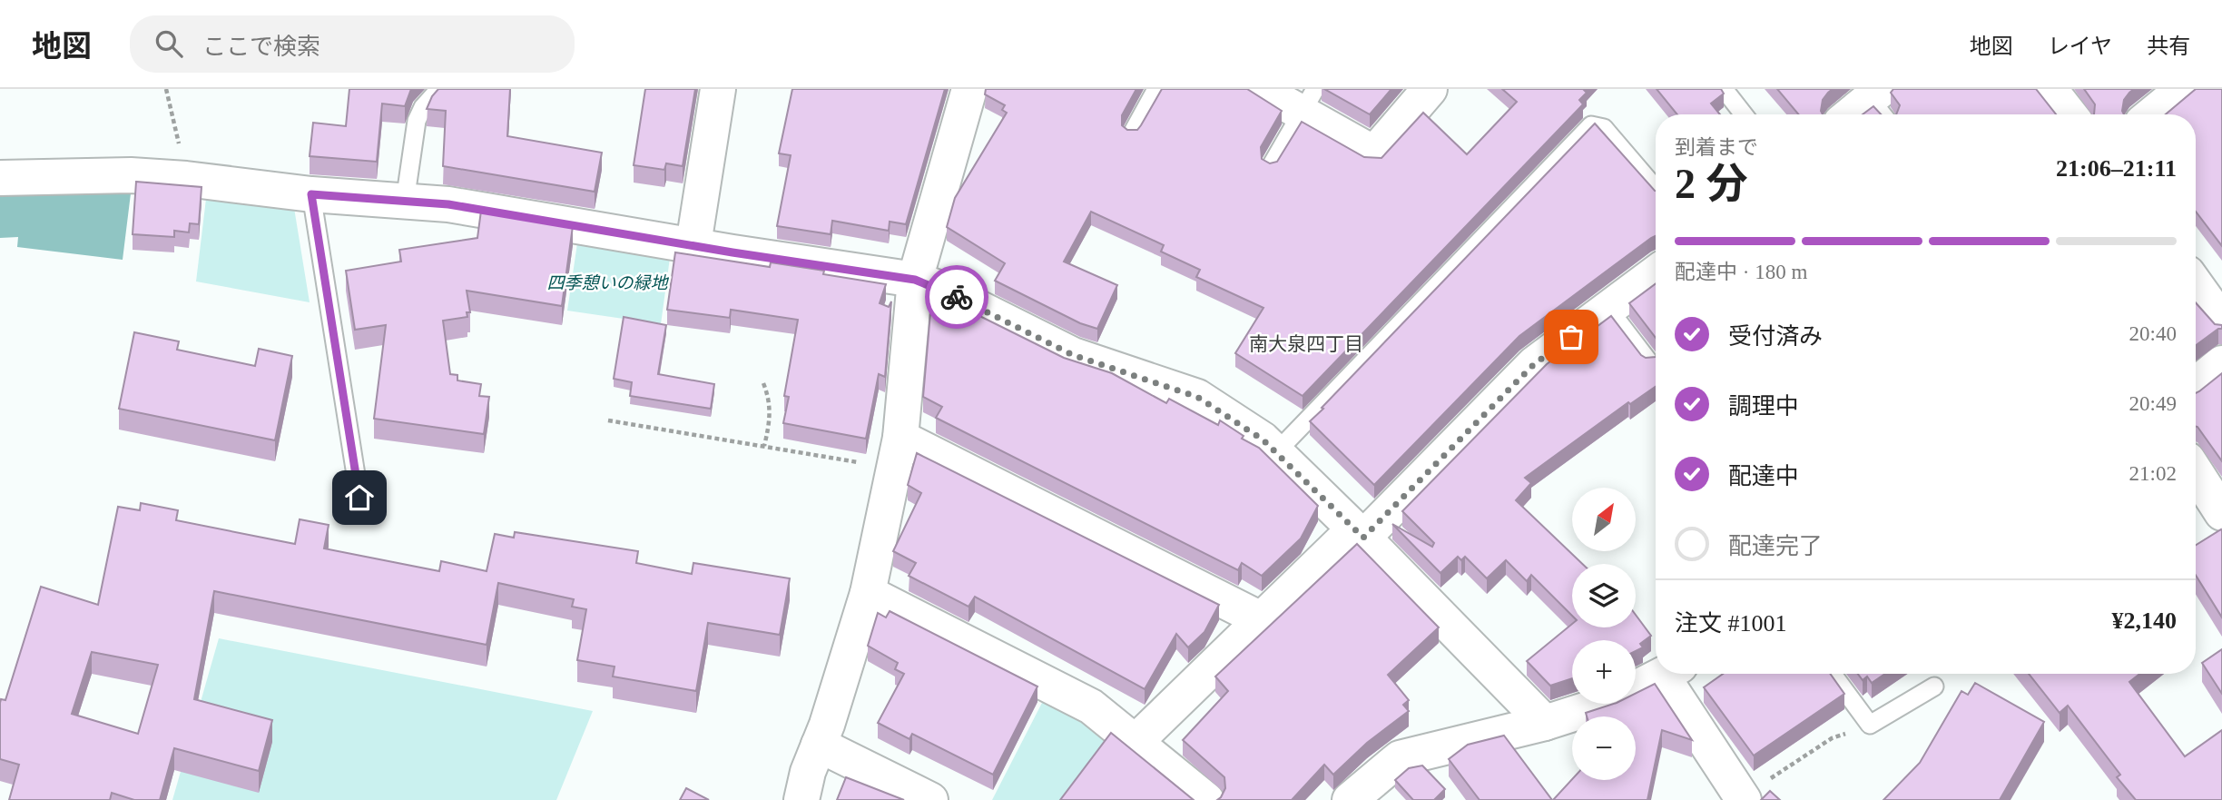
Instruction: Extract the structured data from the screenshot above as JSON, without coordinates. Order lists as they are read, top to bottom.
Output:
{
  "districts": ["南大泉四丁目"],
  "parks": ["四季憩いの緑地"],
  "north": "top right",
  "page": {
    "header": "地図",
    "search": "ここで検索",
    "nav": ["地図", "レイヤ", "共有"],
    "heading": ["2 分", "到着まで", "21:06–21:11"],
    "panel": ["注文 #1001", "¥2,140"],
    "bar": "配達中 · 180 m",
    "list": [
      ["受付済み", "20:40"],
      ["調理中", "20:49"],
      ["配達中", "21:02"],
      "配達完了"
    ],
    "map_buttons": ["+", "−"]
  }
}
